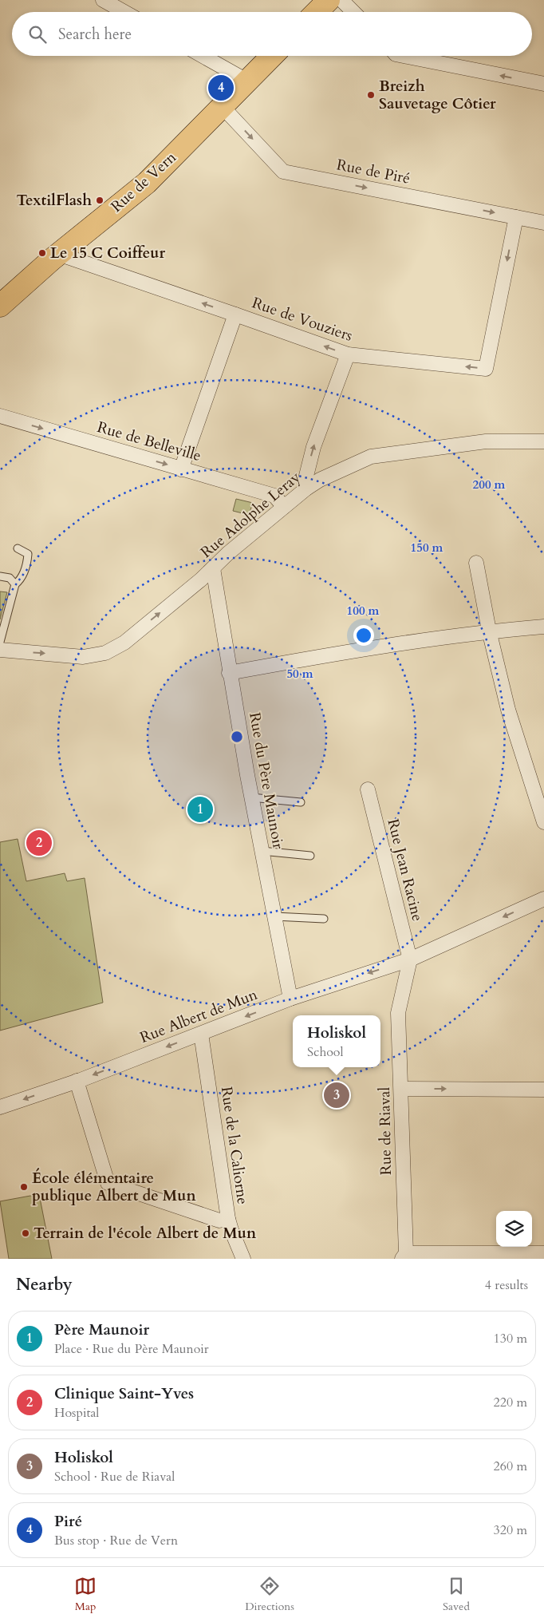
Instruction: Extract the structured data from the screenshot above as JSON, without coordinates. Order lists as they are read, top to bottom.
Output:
{
  "streets": {
    "main road": ["Rue de Vern"],
    "street": [
      "Rue de Piré",
      "Rue de Vouziers",
      "Rue de Belleville",
      "Rue Adolphe Leray",
      "Rue du Père Maunoir",
      "Rue Jean Racine",
      "Rue Albert de Mun",
      "Rue de Riaval",
      "Rue de la Caliorne"
    ]
  },
  "crossings": [
    ["Rue de Piré", "Rue de Vern"],
    ["Rue de Piré", "Rue de Vouziers"],
    ["Rue de Vern", "Rue de Vouziers"],
    ["Rue de Belleville", "Rue Adolphe Leray"],
    ["Rue Adolphe Leray", "Rue du Père Maunoir"],
    ["Rue du Père Maunoir", "Rue Albert de Mun"],
    ["Rue Jean Racine", "Rue Albert de Mun"],
    ["Rue Jean Racine", "Rue de Riaval"],
    ["Rue Albert de Mun", "Rue de Riaval"],
    ["Rue Albert de Mun", "Rue de la Caliorne"]
  ],
  "one_way": [
    "Rue de Piré",
    "Rue de Belleville",
    "Rue Adolphe Leray",
    "Rue Albert de Mun"
  ],
  "places": [
    "Breizh Sauvetage Côtier",
    "TextilFlash",
    "Le 15 C Coiffeur",
    "École élémentaire publique Albert de Mun",
    "Terrain de l'école Albert de Mun"
  ],
  "page": {
    "search": "Search here",
    "pins": [
      "4",
      "1",
      "2",
      "3"
    ],
    "popup": ["Holiskol", "School"],
    "heading": ["Nearby", "4 results"],
    "list": [
      {
        "mark": "1",
        "name": "Père Maunoir",
        "note": "Place · Rue du Père Maunoir",
        "value": "130 m"
      },
      {
        "mark": "2",
        "name": "Clinique Saint-Yves",
        "note": "Hospital",
        "value": "220 m"
      },
      {
        "mark": "3",
        "name": "Holiskol",
        "note": "School · Rue de Riaval",
        "value": "260 m"
      },
      {
        "mark": "4",
        "name": "Piré",
        "note": "Bus stop · Rue de Vern",
        "value": "320 m"
      }
    ],
    "nav": ["Map", "Directions", "Saved"]
  },
  "rings": [
    "200 m",
    "150 m",
    "100 m",
    "50 m"
  ]
}
